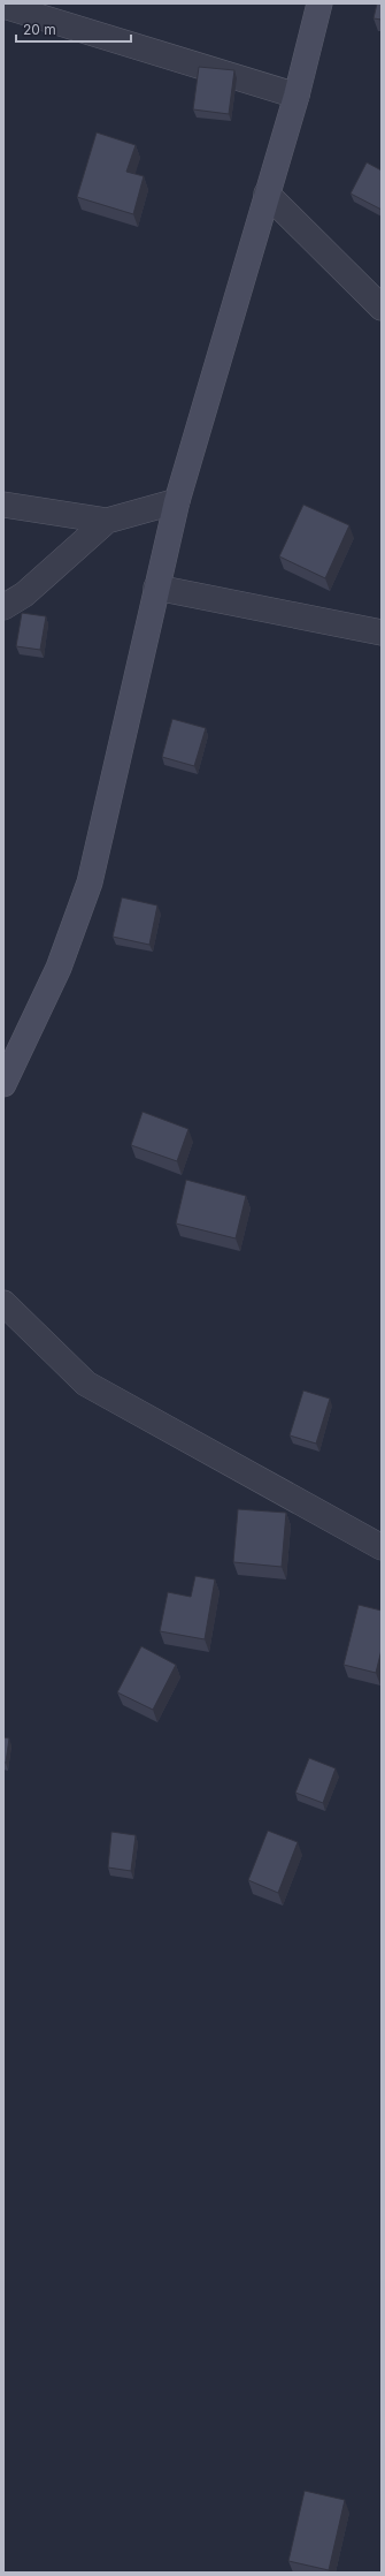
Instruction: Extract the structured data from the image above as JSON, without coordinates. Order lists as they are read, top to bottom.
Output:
{
  "scale_bar": "20 m"
}
